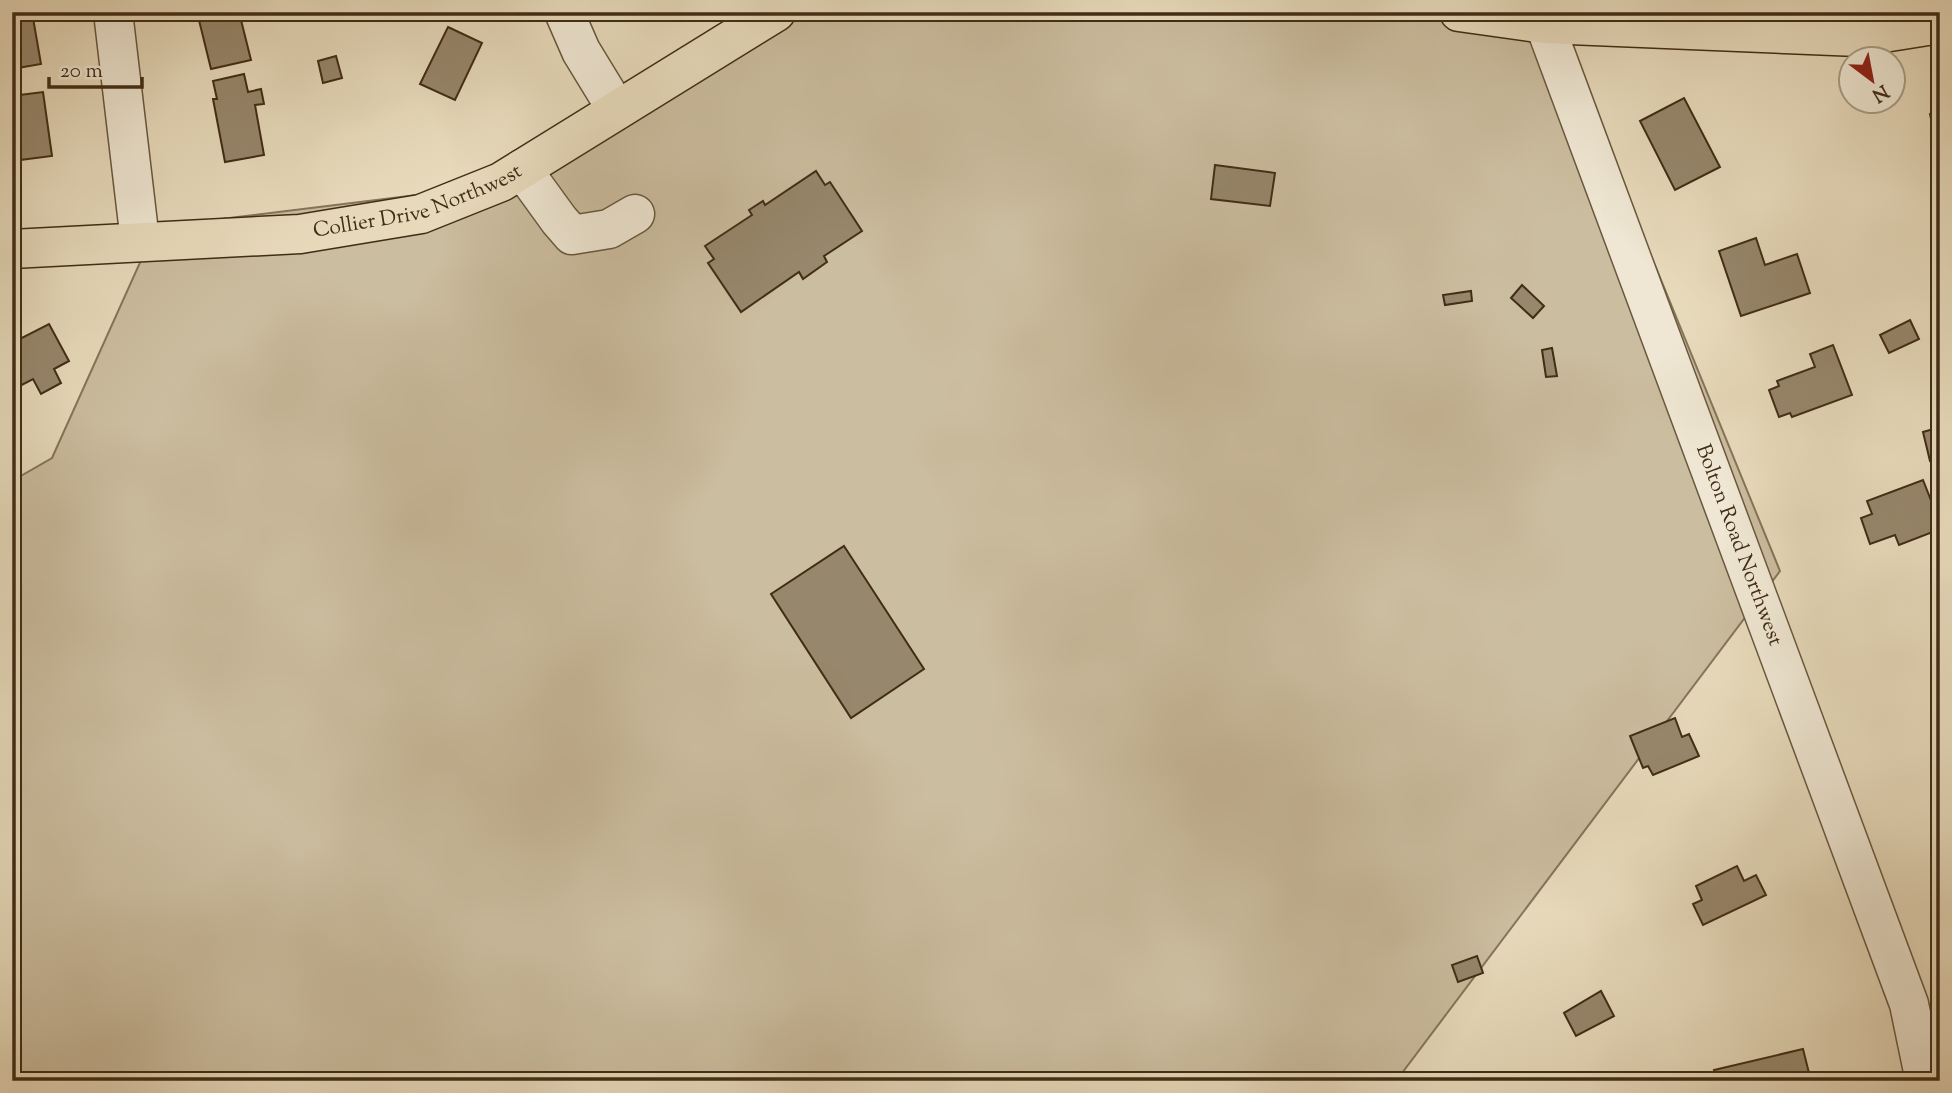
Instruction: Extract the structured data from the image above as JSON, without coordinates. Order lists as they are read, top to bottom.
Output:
{
  "streets": {
    "main road": ["Collier Drive Northwest"],
    "street": ["Bolton Road Northwest"]
  },
  "scale_bar": "20 m",
  "north": "bottom right"
}
